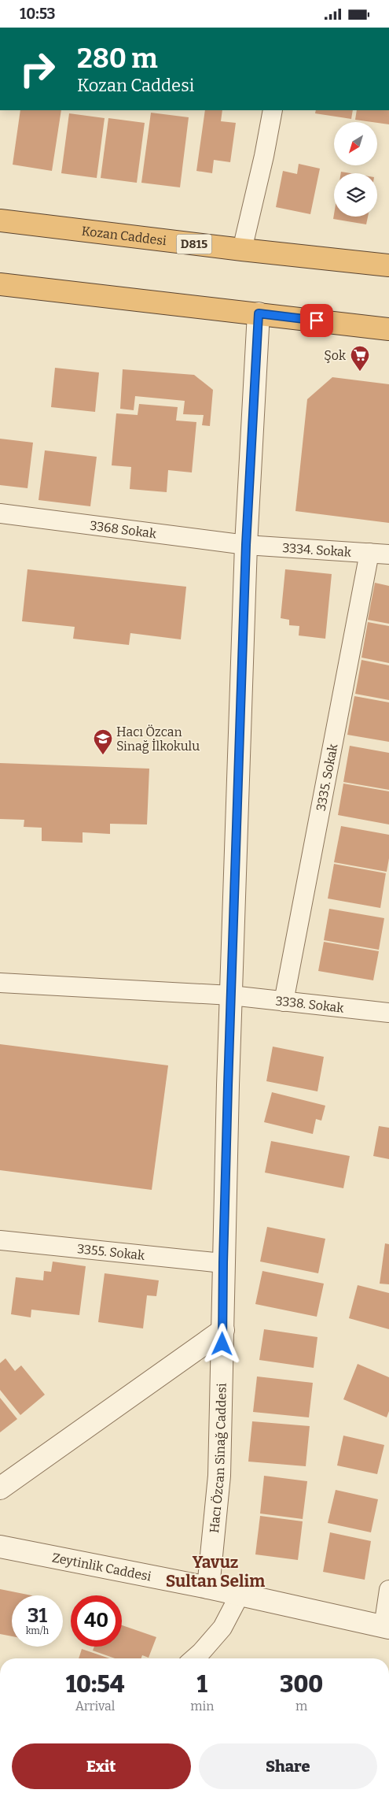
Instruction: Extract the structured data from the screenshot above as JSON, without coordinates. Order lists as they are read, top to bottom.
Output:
{
  "streets": {
    "highway": ["Kozan Caddesi", "D815"],
    "street": [
      "3368 Sokak",
      "3334. Sokak",
      "3335. Sokak",
      "3338. Sokak",
      "3355. Sokak",
      "Hacı Özcan Sinağ Caddesi",
      "Zeytinlik Caddesi"
    ]
  },
  "crossings": [
    ["3368 Sokak", "3334. Sokak"],
    ["3368 Sokak", "Hacı Özcan Sinağ Caddesi"],
    ["3334. Sokak", "3335. Sokak"],
    ["3334. Sokak", "Hacı Özcan Sinağ Caddesi"],
    ["3335. Sokak", "3338. Sokak"],
    ["3338. Sokak", "Hacı Özcan Sinağ Caddesi"],
    ["3355. Sokak", "Hacı Özcan Sinağ Caddesi"],
    ["Hacı Özcan Sinağ Caddesi", "Zeytinlik Caddesi"]
  ],
  "districts": ["Yavuz Sultan Selim"],
  "places": {
    "supermarket": ["Şok"],
    "school or university": ["Hacı Özcan Sinağ İlkokulu"]
  },
  "north": "bottom left",
  "page": {
    "status": "10:53",
    "turn": ["280 m", "Kozan Caddesi"],
    "speed": "31 km/h",
    "limit": "40",
    "eta": [
      "10:54",
      "Arrival",
      "1",
      "min",
      "300",
      "m"
    ],
    "buttons": ["Exit", "Share"]
  }
}
